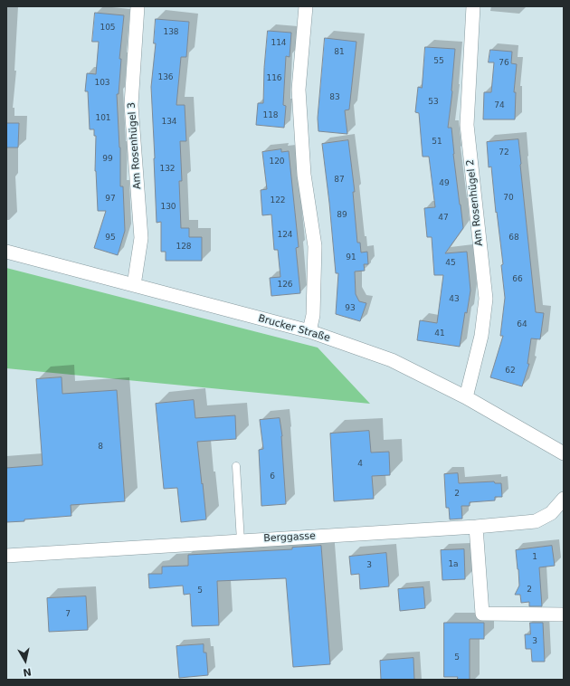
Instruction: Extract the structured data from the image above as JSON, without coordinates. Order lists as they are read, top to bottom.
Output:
{
  "streets": {
    "street": [
      "Am Rosenhügel 3",
      "Am Rosenhügel 2",
      "Brucker Straße",
      "Berggasse"
    ]
  },
  "crossings": [
    ["Am Rosenhügel 3", "Brucker Straße"],
    ["Am Rosenhügel 2", "Brucker Straße"]
  ],
  "house_numbers": [
    "105",
    "138",
    "114",
    "81",
    "55",
    "76",
    "136",
    "116",
    "103",
    "83",
    "53",
    "74",
    "118",
    "101",
    "134",
    "51",
    "72",
    "99",
    "120",
    "132",
    "87",
    "49",
    "70",
    "97",
    "122",
    "130",
    "89",
    "47",
    "124",
    "95",
    "68",
    "128",
    "91",
    "45",
    "66",
    "126",
    "43",
    "93",
    "64",
    "41",
    "62",
    "8",
    "4",
    "6",
    "2",
    "1",
    "1a",
    "3",
    "2",
    "5",
    "7",
    "3",
    "5"
  ],
  "north": "bottom"
}
